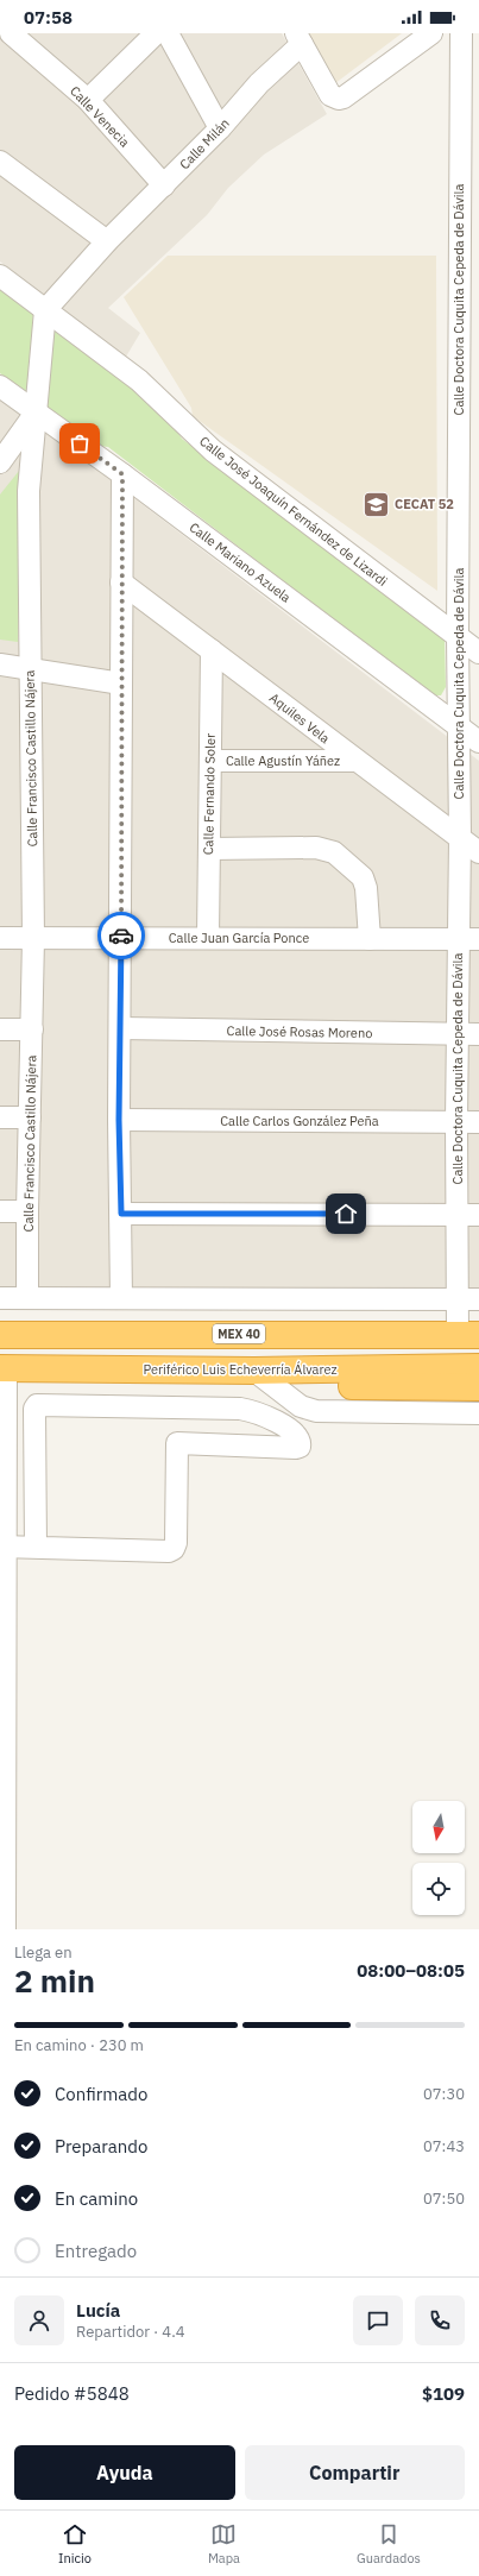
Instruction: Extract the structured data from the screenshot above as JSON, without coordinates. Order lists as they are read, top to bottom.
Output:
{
  "streets": {
    "highway": ["MEX 40", "Periférico Luis Echeverría Álvarez"],
    "street": [
      "Calle Venecia",
      "Calle Milán",
      "Calle Doctora Cuquita Cepeda de Dávila",
      "Calle José Joaquín Fernández de Lizardi",
      "Calle Mariano Azuela",
      "Aquiles Vela",
      "Calle Francisco Castillo Nájera",
      "Calle Agustín Yáñez",
      "Calle Fernando Soler",
      "Calle Juan García Ponce",
      "Calle José Rosas Moreno",
      "Calle Carlos González Peña"
    ]
  },
  "crossings": [
    ["Calle Venecia", "Calle Milán"],
    ["Calle Doctora Cuquita Cepeda de Dávila", "Calle José Joaquín Fernández de Lizardi"],
    ["Calle Doctora Cuquita Cepeda de Dávila", "Calle Mariano Azuela"],
    ["Calle Doctora Cuquita Cepeda de Dávila", "Aquiles Vela"],
    ["Calle Doctora Cuquita Cepeda de Dávila", "Calle Juan García Ponce"],
    ["Calle Doctora Cuquita Cepeda de Dávila", "Calle José Rosas Moreno"],
    ["Calle Doctora Cuquita Cepeda de Dávila", "Calle Carlos González Peña"],
    ["Calle Doctora Cuquita Cepeda de Dávila", "MEX 40"],
    ["Calle José Joaquín Fernández de Lizardi", "Calle Francisco Castillo Nájera"],
    ["Calle Mariano Azuela", "Calle Francisco Castillo Nájera"],
    ["Aquiles Vela", "Calle Agustín Yáñez"],
    ["Aquiles Vela", "Calle Fernando Soler"],
    ["Calle Francisco Castillo Nájera", "Calle Juan García Ponce"],
    ["Calle Agustín Yáñez", "Calle Fernando Soler"],
    ["Calle Fernando Soler", "Calle Juan García Ponce"]
  ],
  "places": {
    "school or university": ["CECAT 52"]
  },
  "north": "bottom",
  "page": {
    "status": "07:58",
    "heading": ["2 min", "Llega en", "08:00–08:05"],
    "panel": [
      "Lucía",
      "Repartidor · 4.4",
      "Pedido #5848",
      "$109"
    ],
    "bar": "En camino · 230 m",
    "list": [
      ["Confirmado", "07:30"],
      ["Preparando", "07:43"],
      ["En camino", "07:50"],
      "Entregado"
    ],
    "buttons": ["Ayuda", "Compartir"],
    "tabs": ["Inicio", "Mapa", "Guardados"]
  }
}
